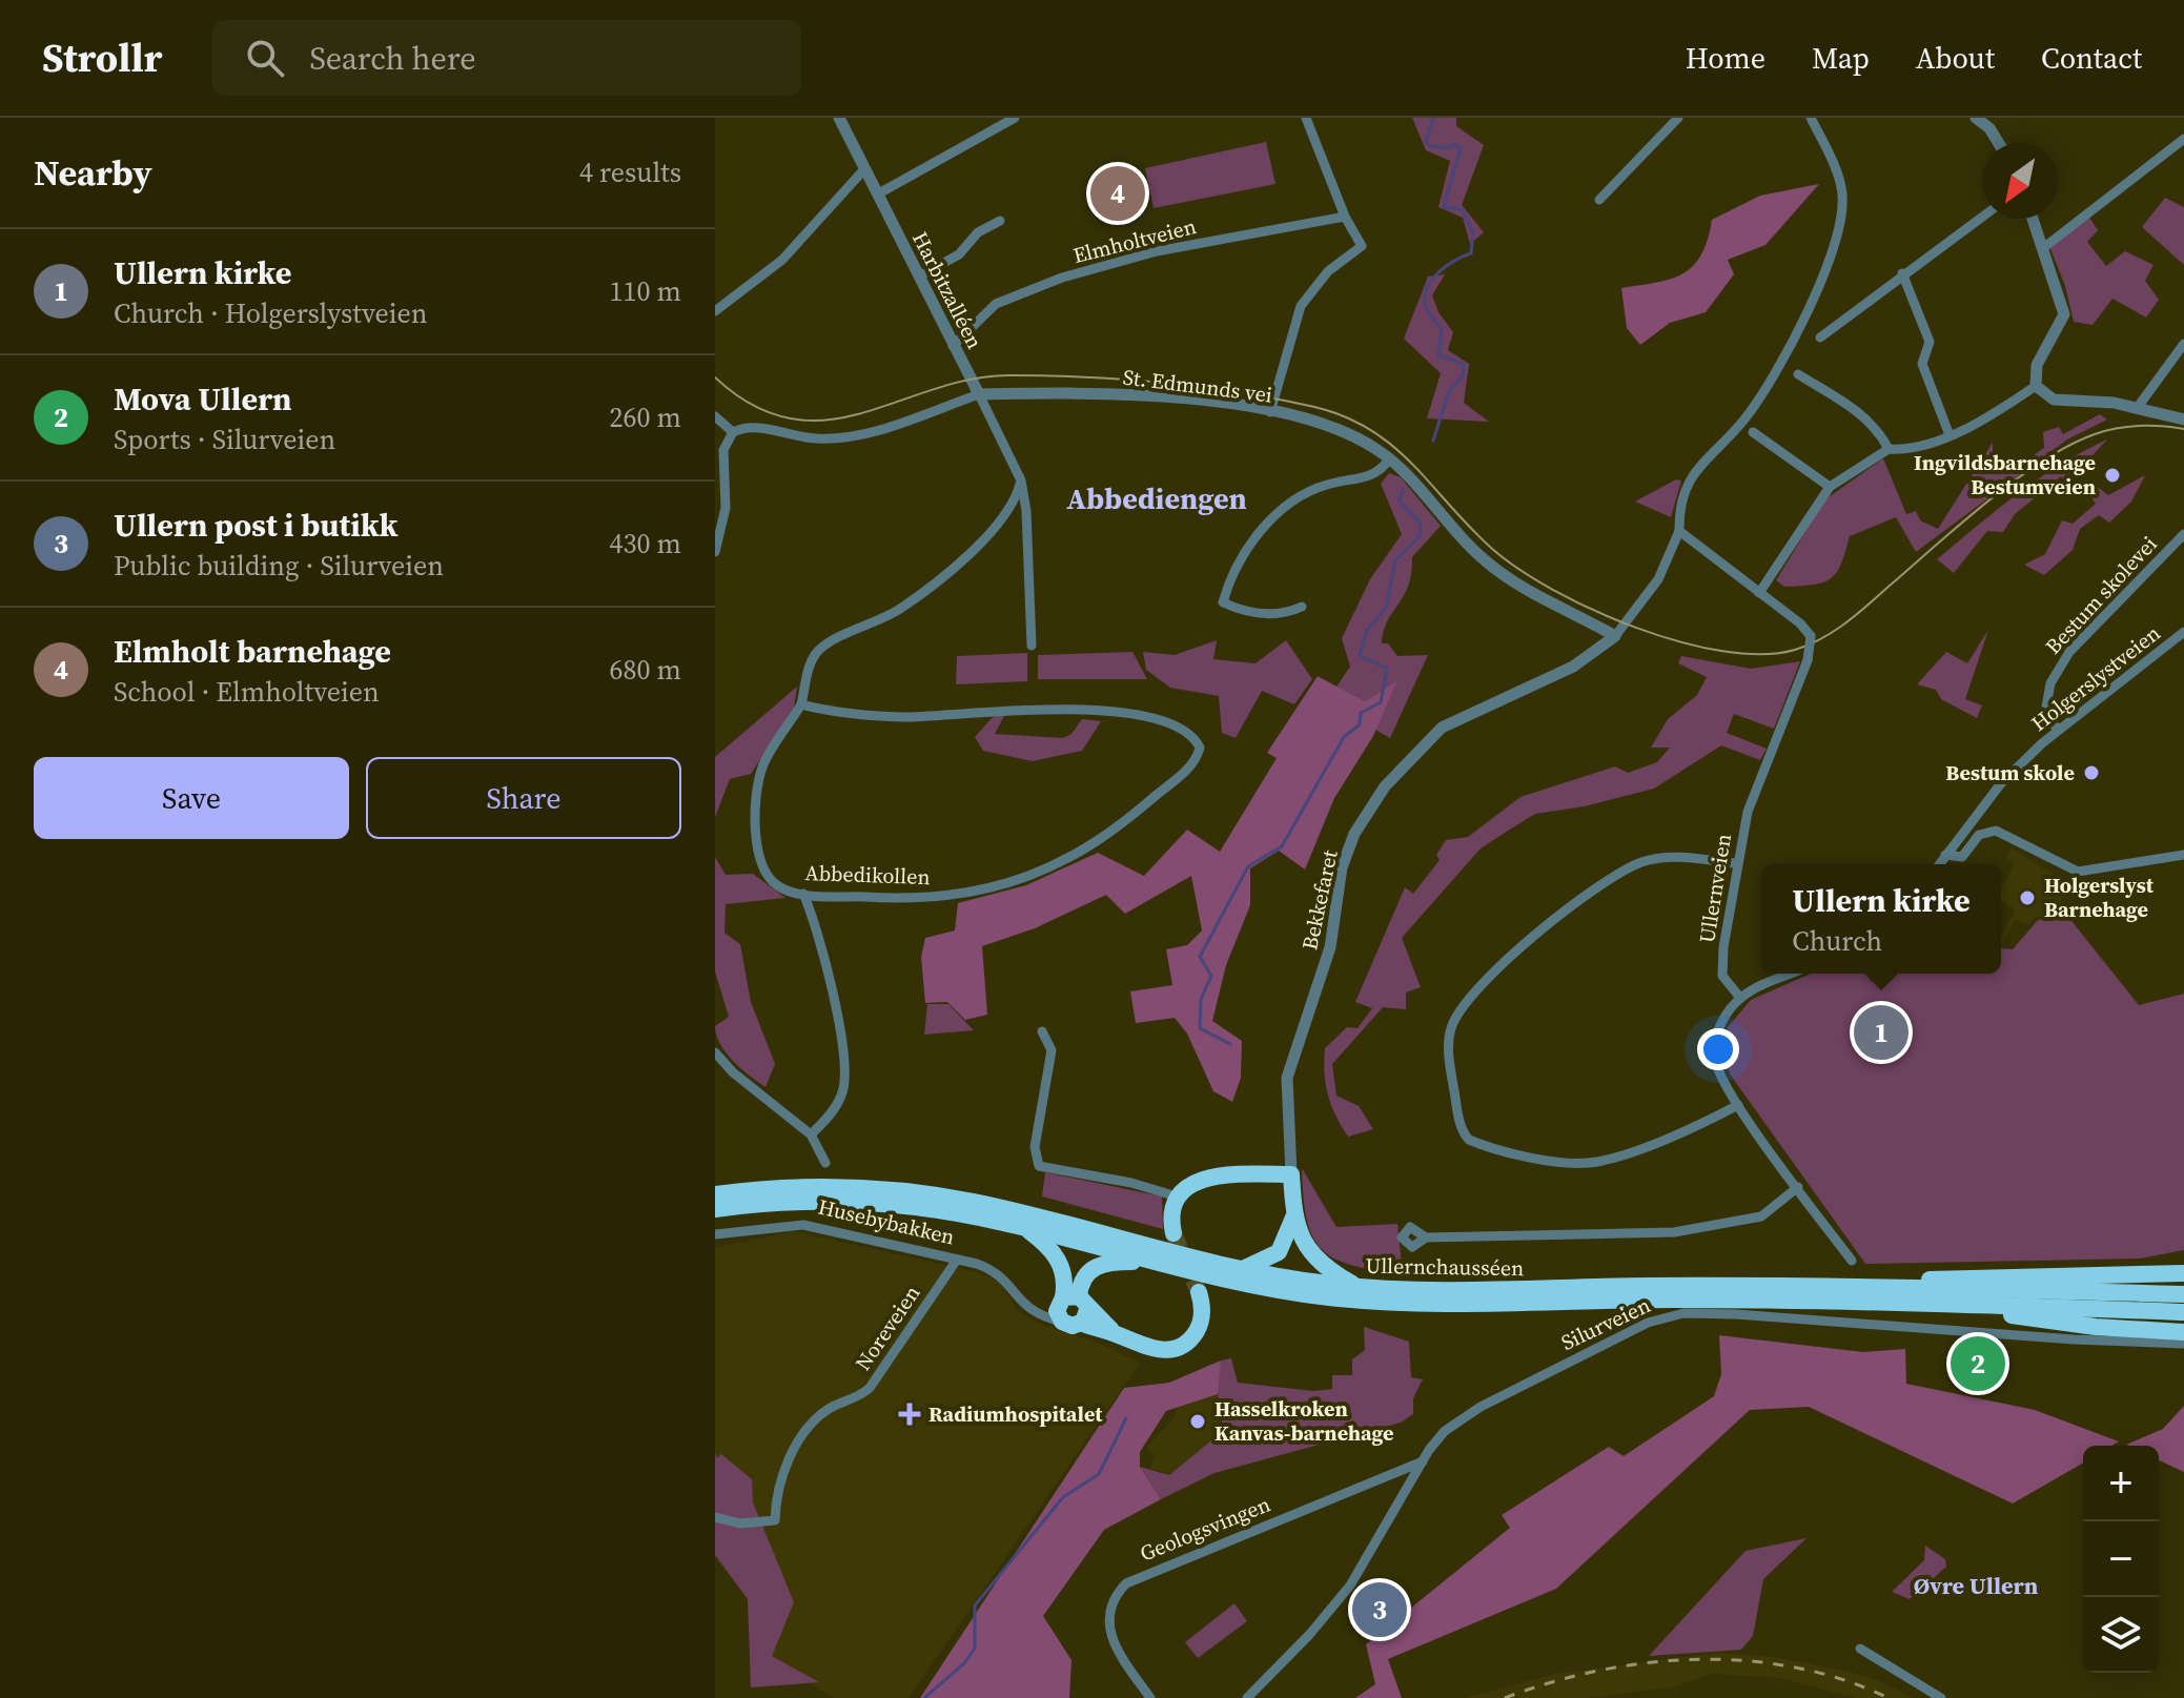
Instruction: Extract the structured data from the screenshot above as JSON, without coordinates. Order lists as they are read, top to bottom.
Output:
{
  "streets": {
    "highway": ["Ullernchausséen"],
    "street": [
      "Elmholtveien",
      "Harbitzalléen",
      "St. Edmunds vei",
      "Bestum skolevei",
      "Holgerslystveien",
      "Abbedikollen",
      "Ullernveien",
      "Bekkefaret",
      "Husebybakken",
      "Silurveien",
      "Noreveien",
      "Geologsvingen"
    ]
  },
  "crossings": [
    ["Elmholtveien", "Harbitzalléen"],
    ["Harbitzalléen", "St. Edmunds vei"],
    ["Harbitzalléen", "Abbedikollen"],
    ["St. Edmunds vei", "Bekkefaret"],
    ["Bestum skolevei", "Holgerslystveien"],
    ["Ullernveien", "Bekkefaret"],
    ["Husebybakken", "Noreveien"],
    ["Silurveien", "Geologsvingen"]
  ],
  "districts": ["Abbediengen", "Øvre Ullern"],
  "places": {
    "other": [
      "Ingvildsbarnehage Bestumveien",
      "Bestum skole",
      "Holgerslyst Barnehage",
      "Hasselkroken Kanvas-barnehage"
    ],
    "health": ["Radiumhospitalet"]
  },
  "north": "bottom left",
  "page": {
    "header": "Strollr",
    "search": "Search here",
    "nav": [
      "Home",
      "Map",
      "About",
      "Contact"
    ],
    "heading": ["Nearby", "4 results"],
    "pins": [
      "4",
      "1",
      "2",
      "3"
    ],
    "list": [
      {
        "mark": "1",
        "name": "Ullern kirke",
        "note": "Church · Holgerslystveien",
        "value": "110 m"
      },
      {
        "mark": "2",
        "name": "Mova Ullern",
        "note": "Sports · Silurveien",
        "value": "260 m"
      },
      {
        "mark": "3",
        "name": "Ullern post i butikk",
        "note": "Public building · Silurveien",
        "value": "430 m"
      },
      {
        "mark": "4",
        "name": "Elmholt barnehage",
        "note": "School · Elmholtveien",
        "value": "680 m"
      }
    ],
    "buttons": ["Save", "Share"],
    "popup": ["Ullern kirke", "Church"],
    "map_buttons": ["+", "−"]
  }
}
